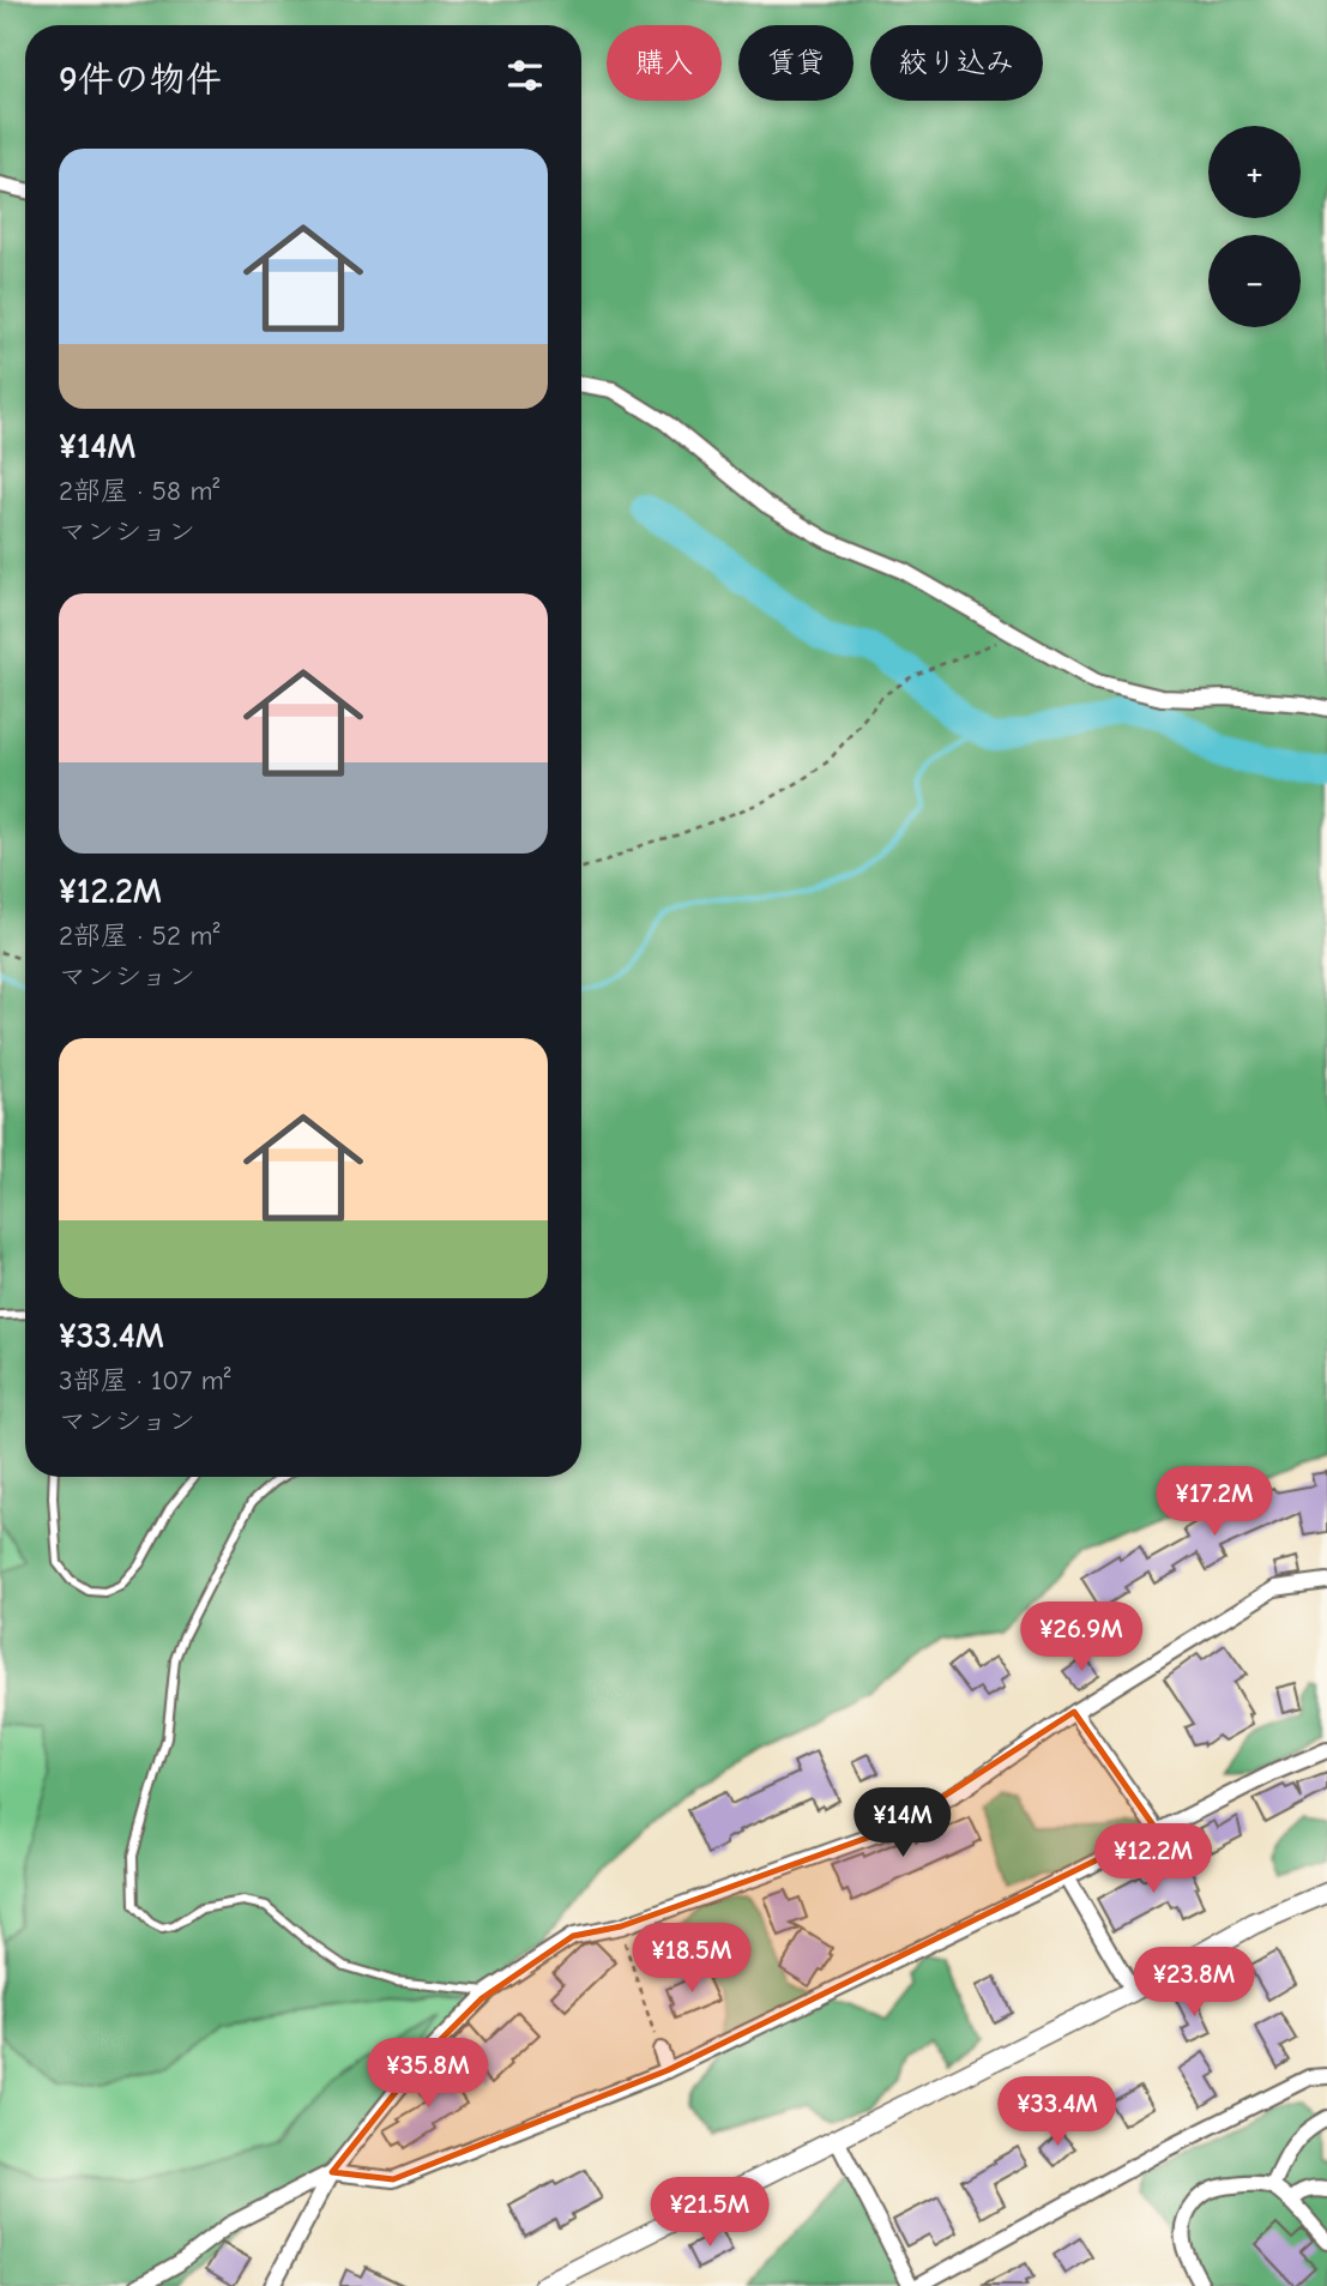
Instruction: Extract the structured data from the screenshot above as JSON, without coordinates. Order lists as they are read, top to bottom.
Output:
{
  "page": {
    "chip": ["購入", "賃貸", "絞り込み"],
    "heading": "9件の物件",
    "map_buttons": ["+", "−"],
    "list": [
      {
        "name": "¥14M",
        "note": "2部屋 · 58 m² · マンション"
      },
      {
        "name": "¥12.2M",
        "note": "2部屋 · 52 m² · マンション"
      },
      {
        "name": "¥33.4M",
        "note": "3部屋 · 107 m² · マンション"
      }
    ],
    "price": [
      "¥17.2M",
      "¥26.9M",
      "¥14M",
      "¥12.2M",
      "¥18.5M",
      "¥23.8M",
      "¥35.8M",
      "¥33.4M",
      "¥21.5M"
    ]
  }
}
